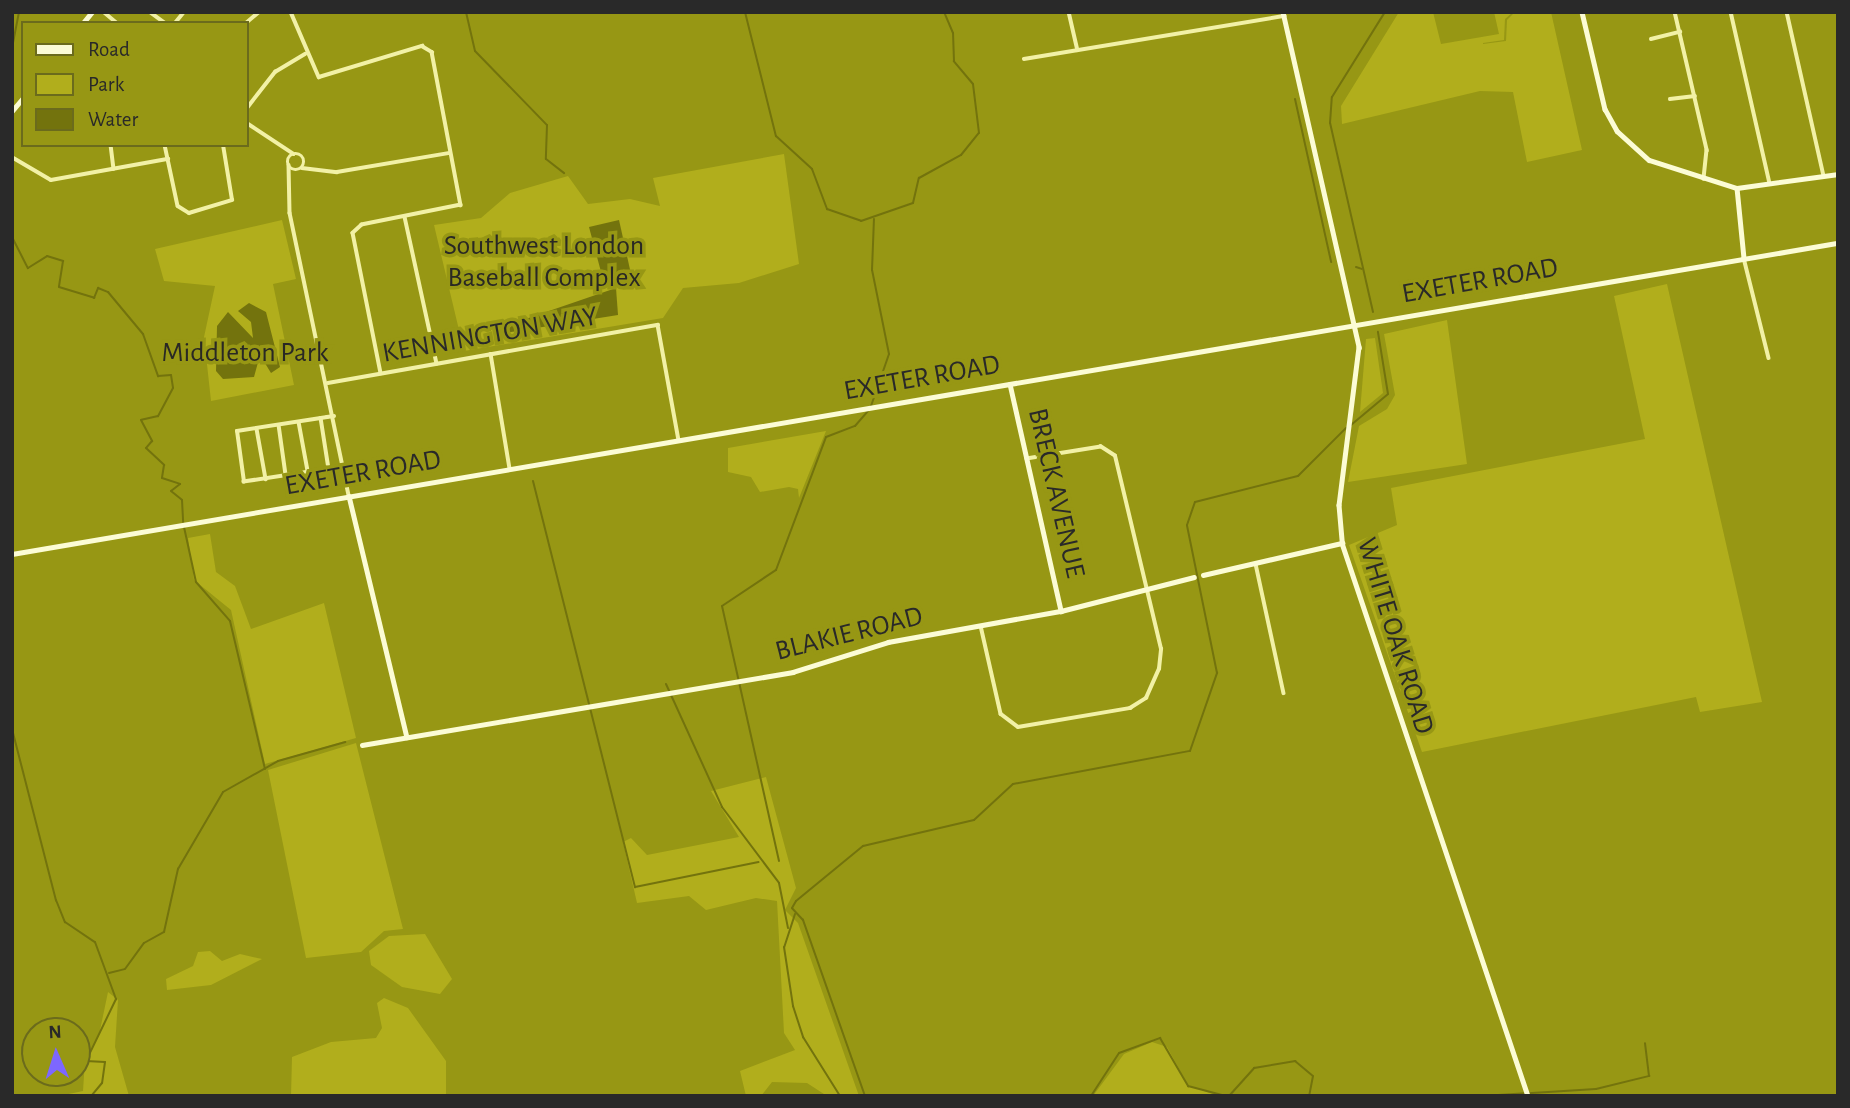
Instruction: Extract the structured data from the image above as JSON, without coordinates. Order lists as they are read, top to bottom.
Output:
{
  "streets": {
    "street": [
      "EXETER ROAD",
      "KENNINGTON WAY",
      "BRECK AVENUE",
      "BLAKIE ROAD",
      "WHITE OAK ROAD"
    ]
  },
  "crossings": [
    ["EXETER ROAD", "KENNINGTON WAY"],
    ["EXETER ROAD", "BRECK AVENUE"],
    ["EXETER ROAD", "WHITE OAK ROAD"],
    ["BRECK AVENUE", "BLAKIE ROAD"],
    ["BLAKIE ROAD", "WHITE OAK ROAD"]
  ],
  "parks": ["Southwest London Baseball Complex", "Middleton Park"],
  "legend": ["Road", "Park", "Water"],
  "north": "top"
}
